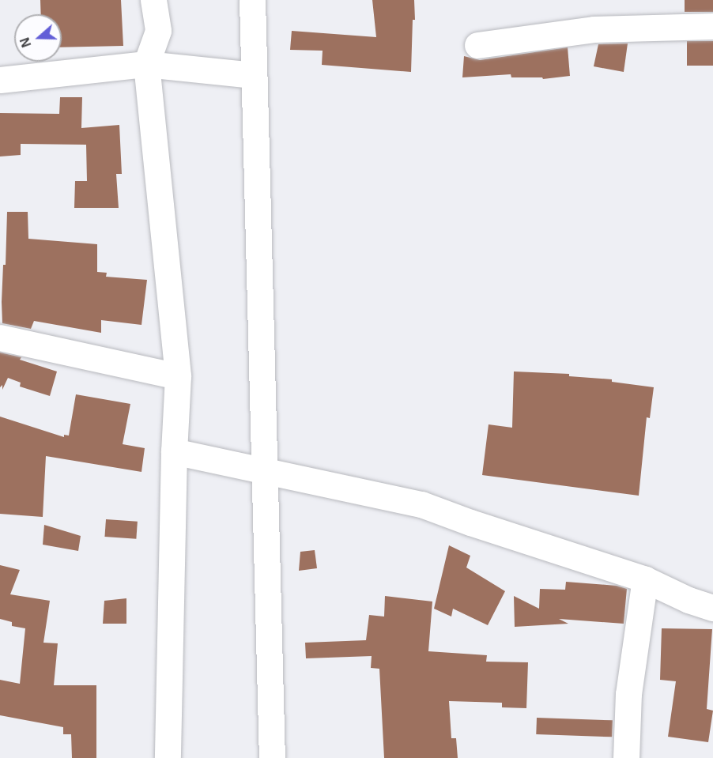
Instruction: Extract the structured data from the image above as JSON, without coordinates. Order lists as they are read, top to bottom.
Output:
{
  "north": "left"
}
